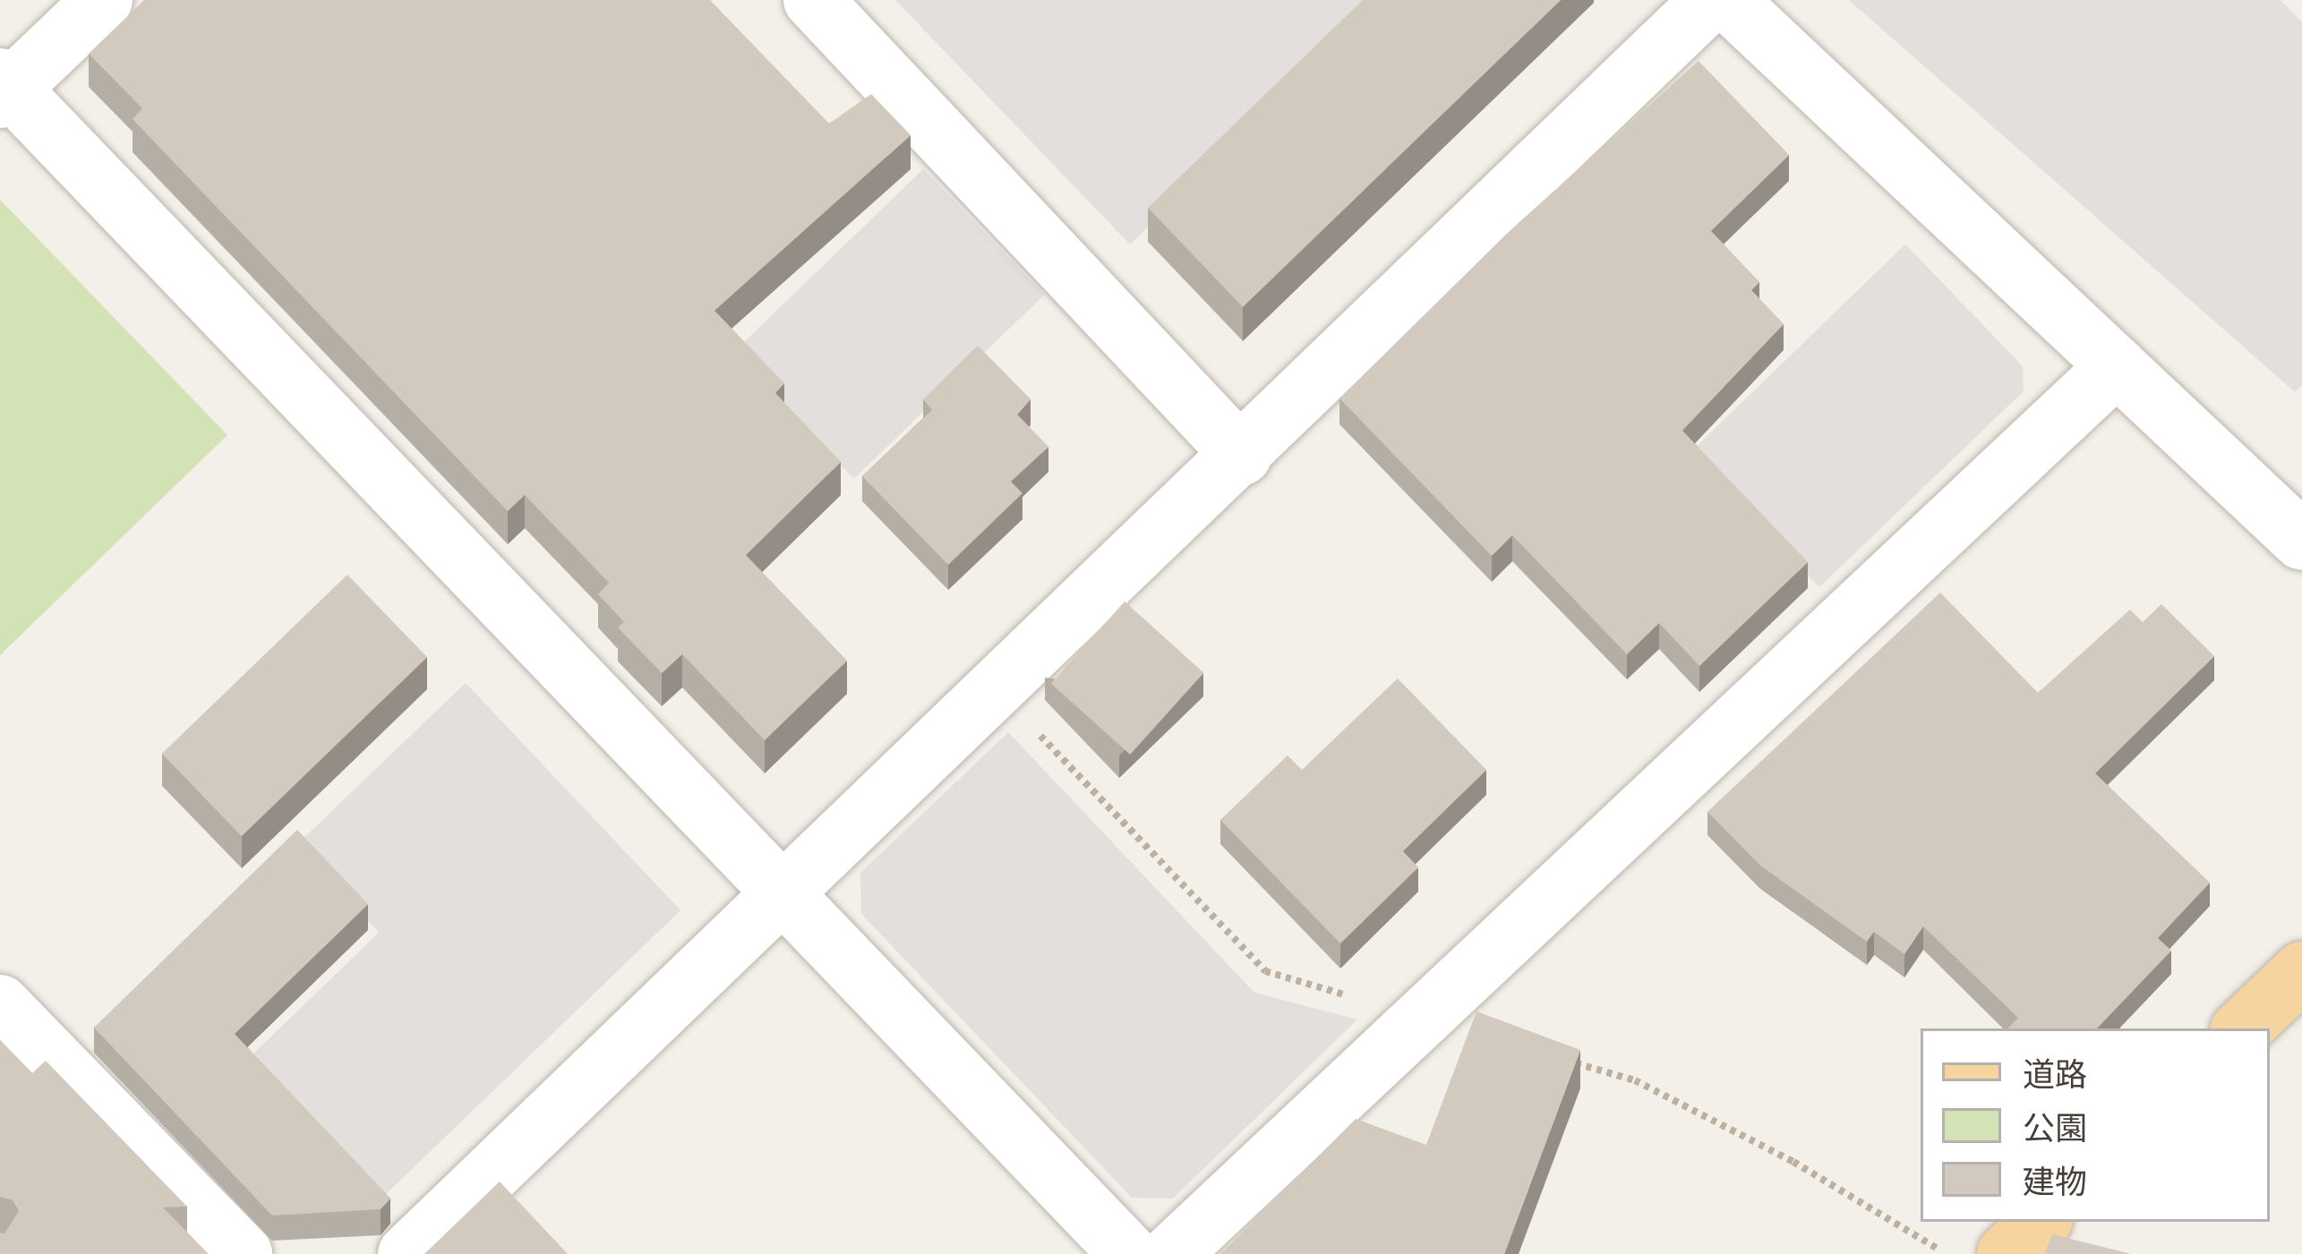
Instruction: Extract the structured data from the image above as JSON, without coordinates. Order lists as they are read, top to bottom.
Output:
{
  "legend": ["道路", "公園", "建物"]
}
